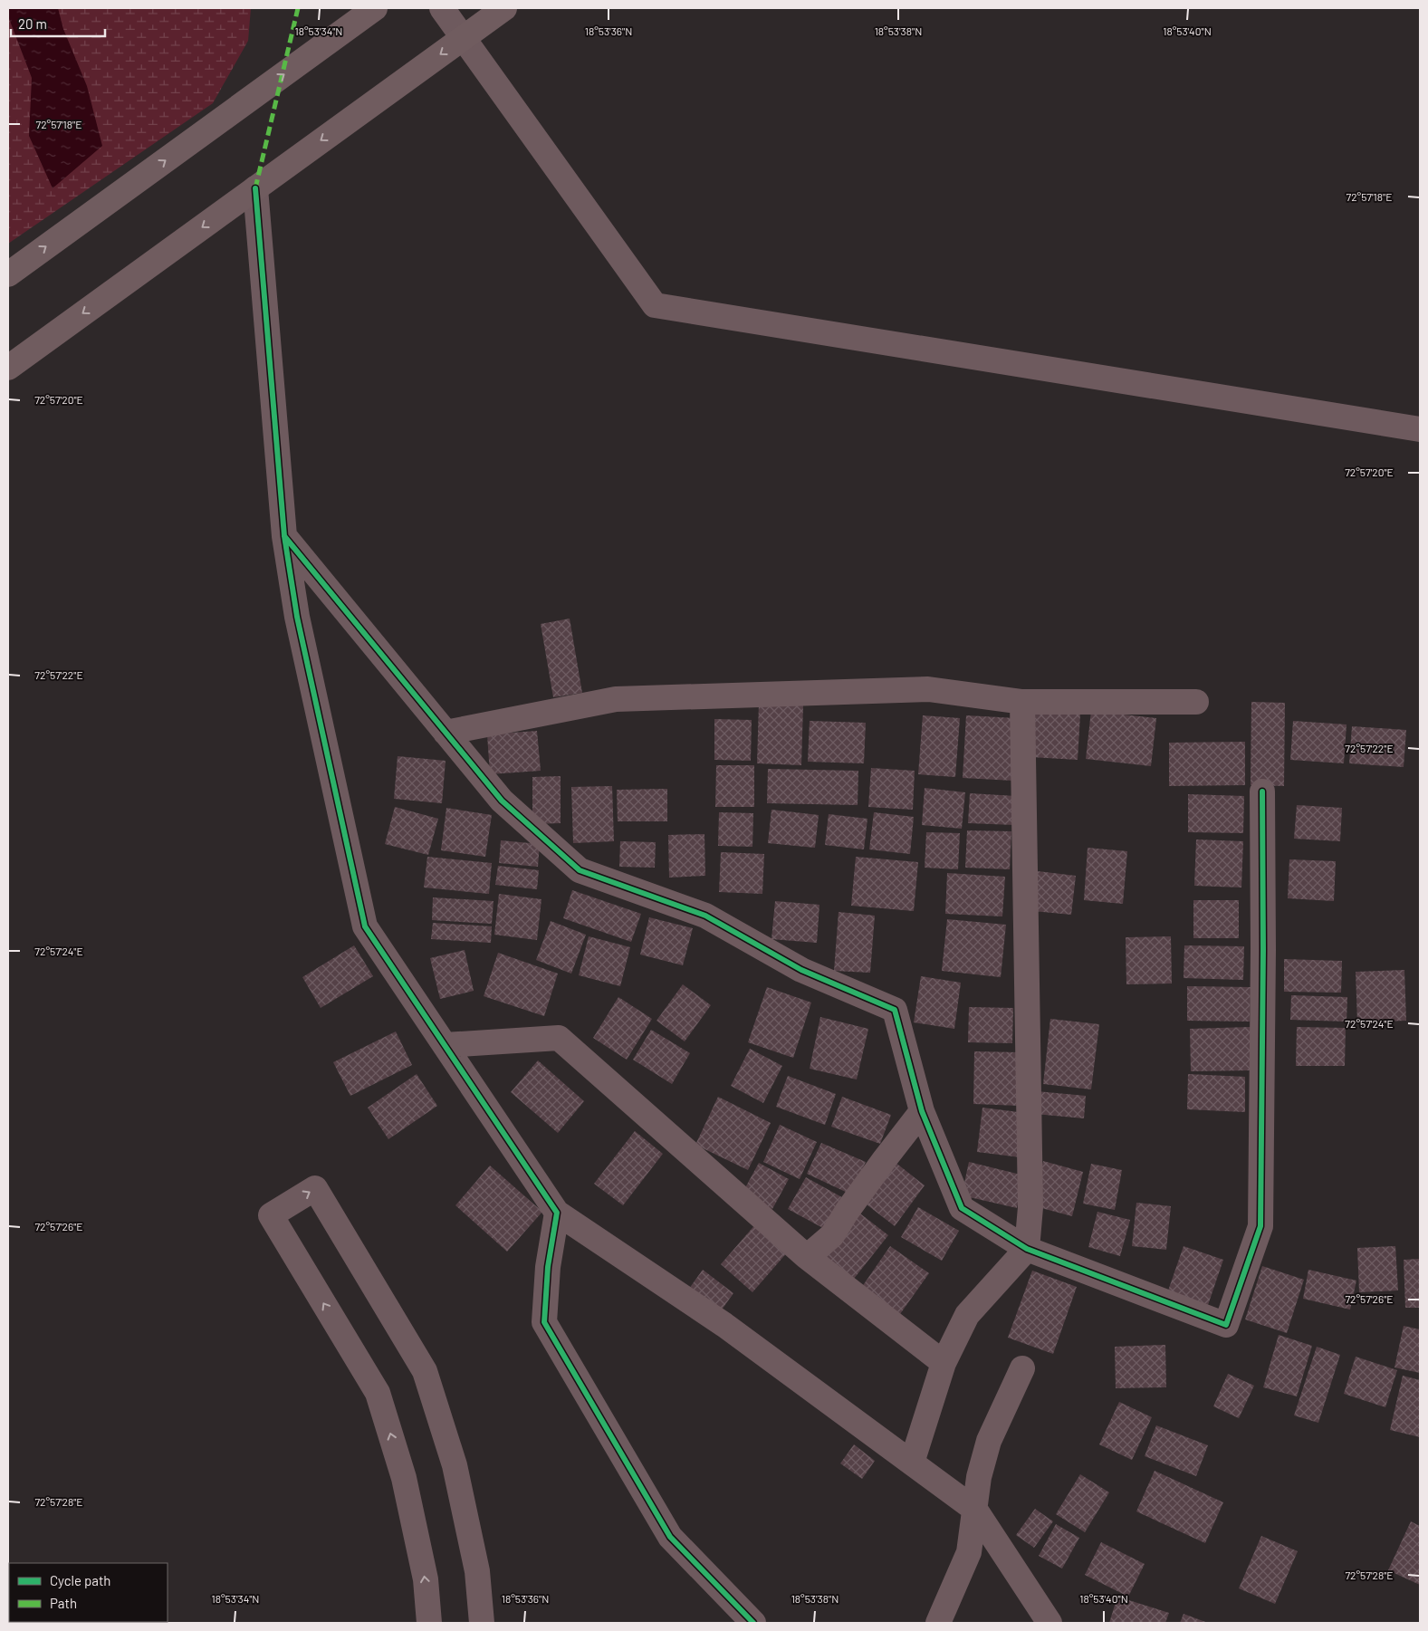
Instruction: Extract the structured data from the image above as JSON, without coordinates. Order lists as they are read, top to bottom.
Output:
{
  "legend": ["Cycle path", "Path"],
  "scale_bar": "20 m",
  "coordinates": [
    "18°53'34\"N",
    "18°53'36\"N",
    "18°53'38\"N",
    "18°53'40\"N",
    "72°57'18\"E",
    "72°57'20\"E",
    "72°57'22\"E",
    "72°57'24\"E",
    "72°57'26\"E",
    "72°57'28\"E"
  ]
}
